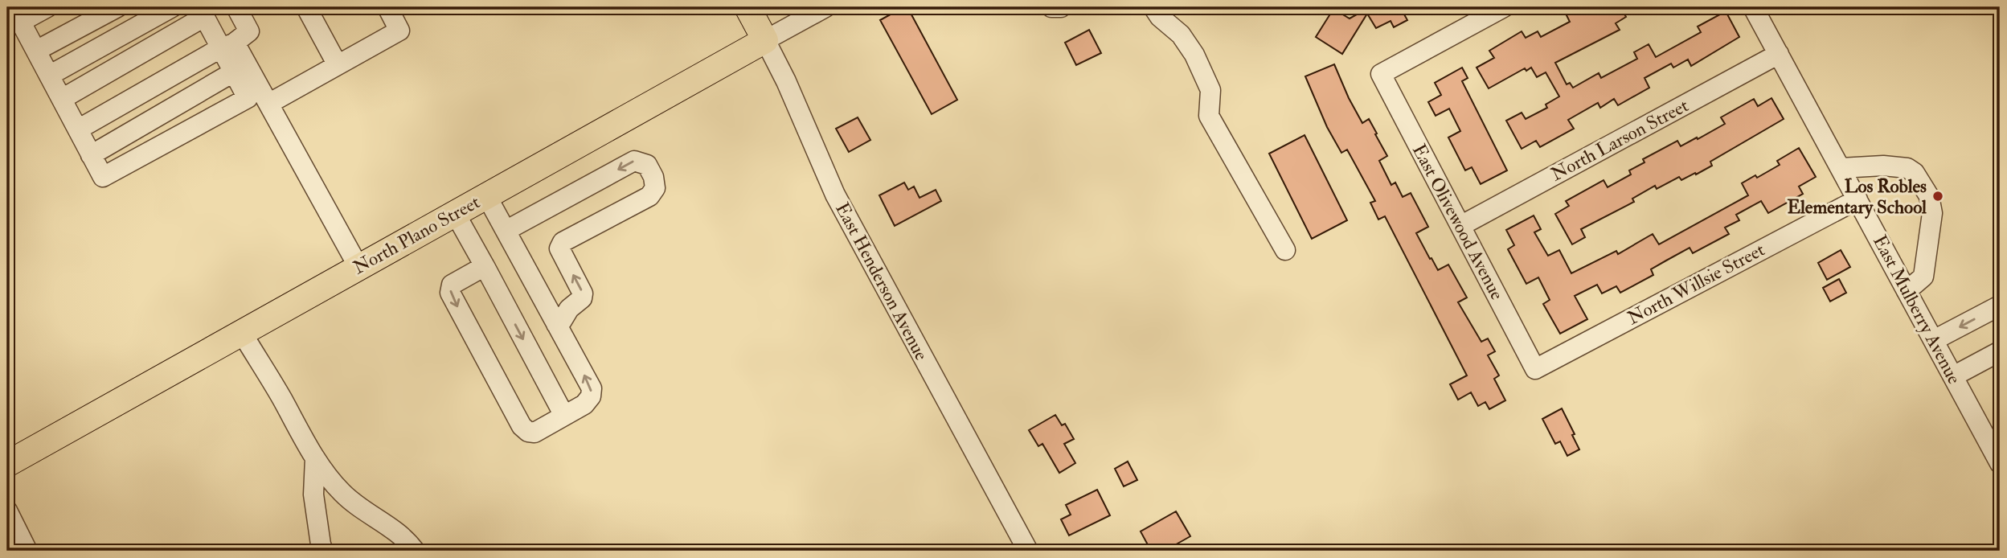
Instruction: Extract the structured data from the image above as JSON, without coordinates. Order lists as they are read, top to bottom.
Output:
{
  "streets": {
    "main road": ["North Plano Street", "East Henderson Avenue"],
    "street": [
      "North Larson Street",
      "East Olivewood Avenue",
      "North Willsie Street",
      "East Mulberry Avenue"
    ]
  },
  "crossings": [
    ["North Larson Street", "East Olivewood Avenue"],
    ["North Larson Street", "East Mulberry Avenue"],
    ["East Olivewood Avenue", "North Willsie Street"],
    ["North Plano Street", "East Henderson Avenue"],
    ["North Willsie Street", "East Mulberry Avenue"]
  ],
  "places": ["Los Robles Elementary School"]
}
